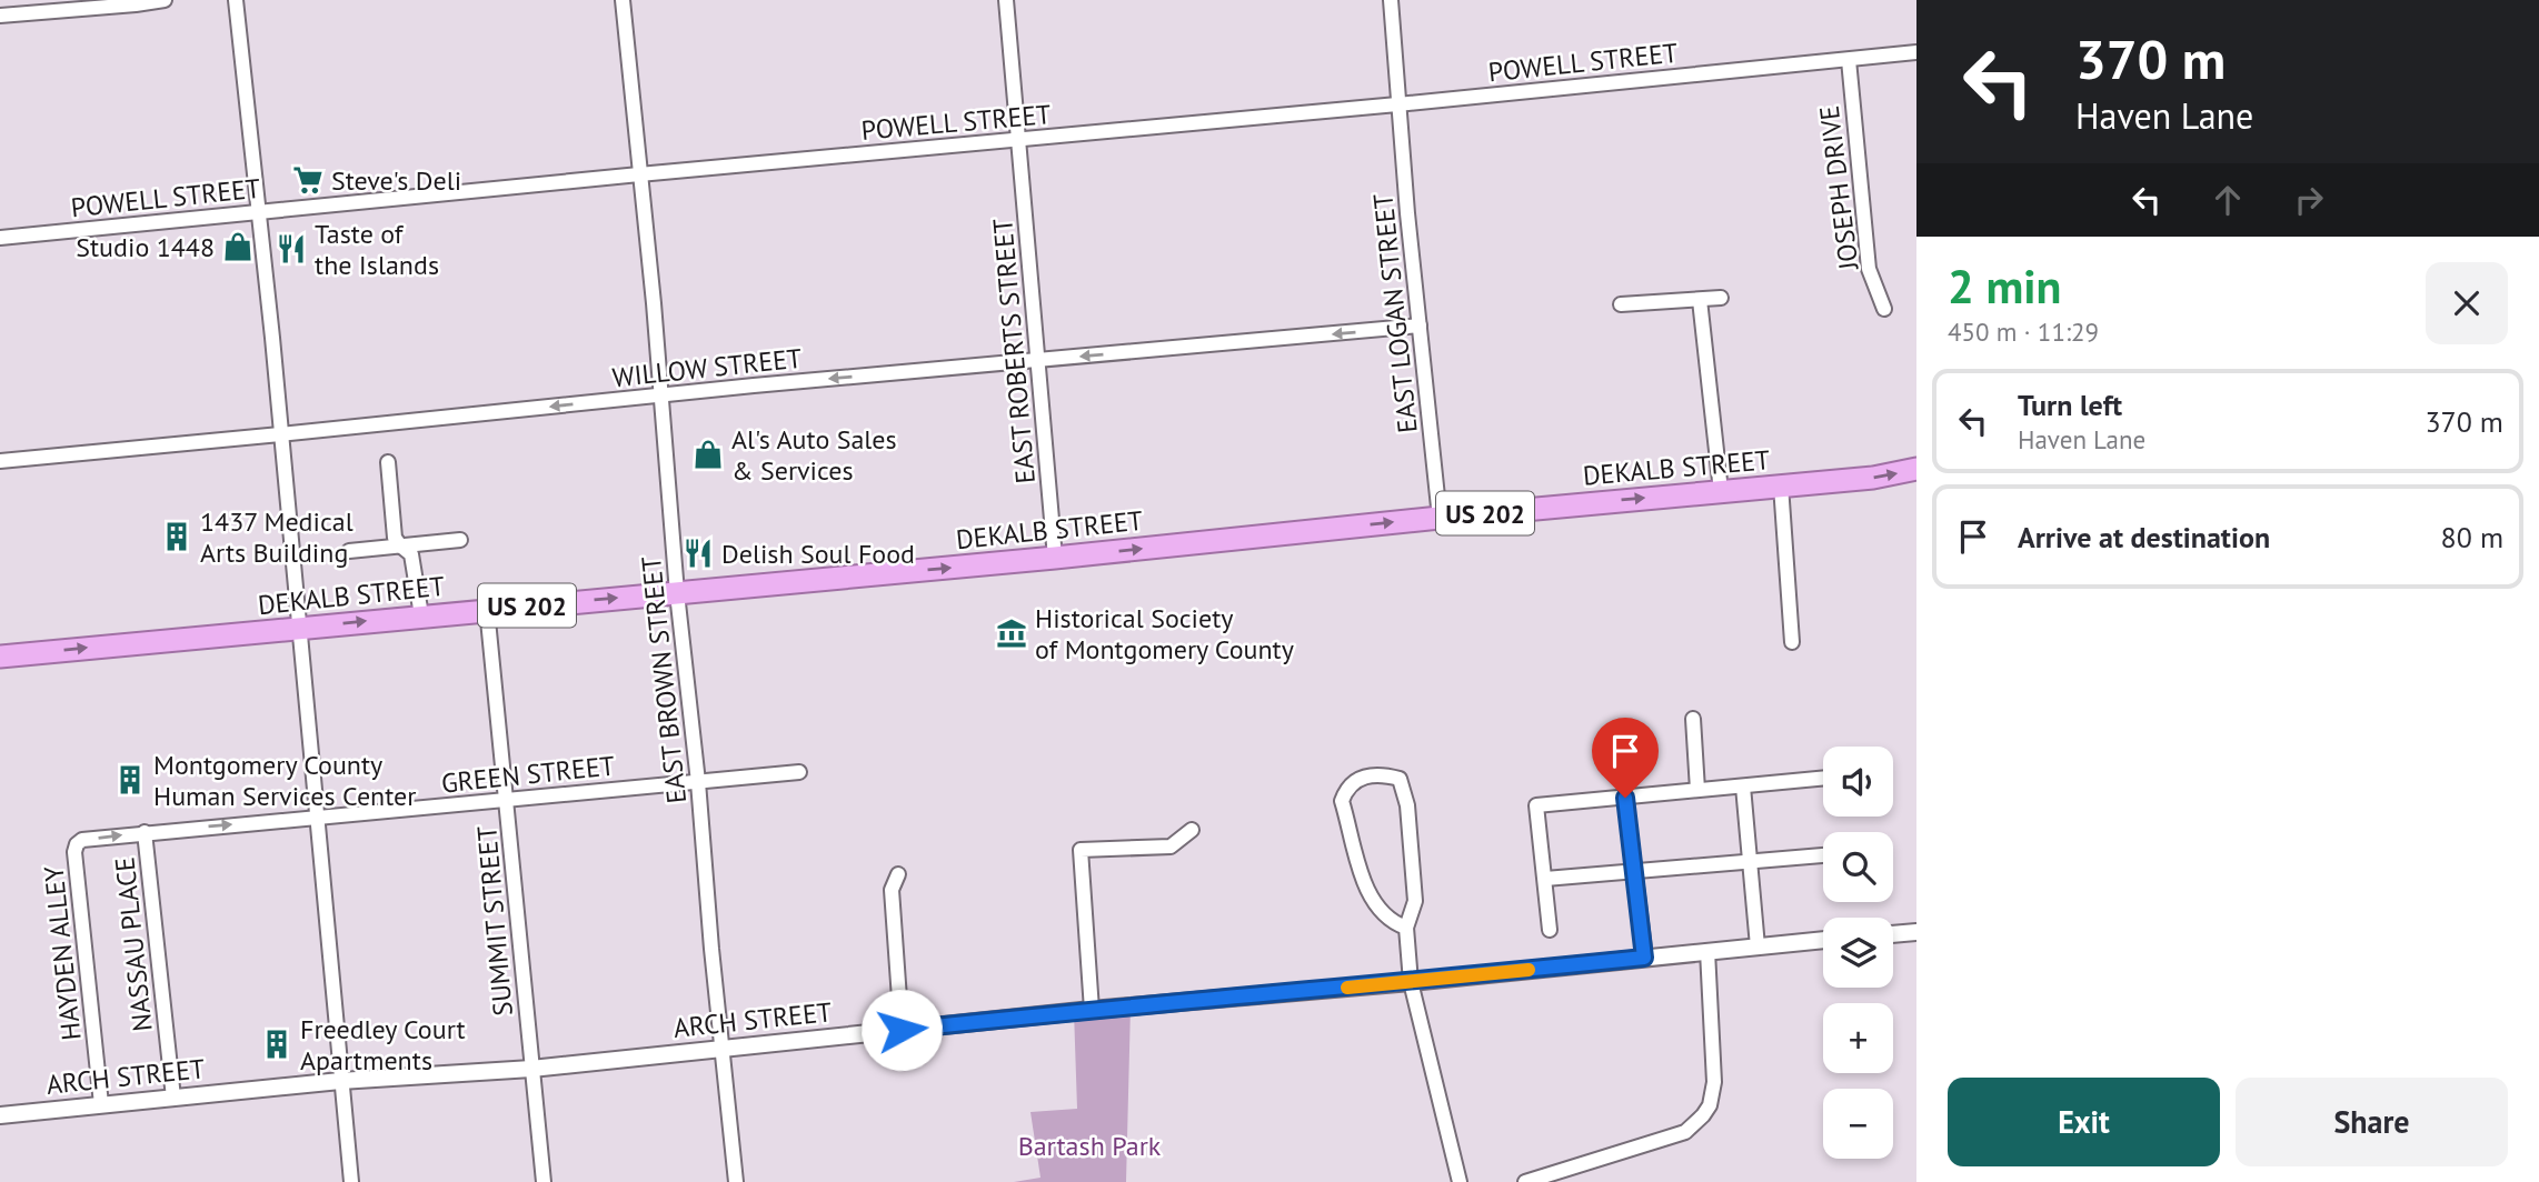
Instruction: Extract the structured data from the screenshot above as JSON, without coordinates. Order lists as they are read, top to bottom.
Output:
{
  "streets": {
    "highway": ["DEKALB STREET", "US 202"],
    "street": [
      "POWELL STREET",
      "JOSEPH DRIVE",
      "EAST LOGAN STREET",
      "EAST ROBERTS STREET",
      "WILLOW STREET",
      "EAST BROWN STREET",
      "GREEN STREET",
      "SUMMIT STREET",
      "NASSAU PLACE",
      "HAYDEN ALLEY",
      "ARCH STREET"
    ]
  },
  "crossings": [
    ["POWELL STREET", "JOSEPH DRIVE"],
    ["POWELL STREET", "EAST LOGAN STREET"],
    ["POWELL STREET", "EAST ROBERTS STREET"],
    ["POWELL STREET", "EAST BROWN STREET"],
    ["EAST LOGAN STREET", "WILLOW STREET"],
    ["EAST LOGAN STREET", "DEKALB STREET"],
    ["EAST ROBERTS STREET", "WILLOW STREET"],
    ["EAST ROBERTS STREET", "DEKALB STREET"],
    ["WILLOW STREET", "EAST BROWN STREET"],
    ["DEKALB STREET", "EAST BROWN STREET"],
    ["DEKALB STREET", "SUMMIT STREET"],
    ["EAST BROWN STREET", "GREEN STREET"],
    ["EAST BROWN STREET", "ARCH STREET"],
    ["GREEN STREET", "SUMMIT STREET"],
    ["GREEN STREET", "NASSAU PLACE"],
    ["GREEN STREET", "HAYDEN ALLEY"],
    ["SUMMIT STREET", "ARCH STREET"],
    ["NASSAU PLACE", "ARCH STREET"],
    ["HAYDEN ALLEY", "ARCH STREET"]
  ],
  "one_way": ["WILLOW STREET", "DEKALB STREET"],
  "parks": ["Bartash Park"],
  "places": {
    "supermarket": ["Steve's Deli"],
    "shop": ["Studio 1448", "Al's Auto Sales & Services"],
    "restaurant": ["Taste of the Islands", "Delish Soul Food"],
    "building": ["1437 Medical Arts Building", "Montgomery County Human Services Center", "Freedley Court Apartments"],
    "museum": ["Historical Society of Montgomery County"]
  },
  "page": {
    "turn": ["370 m", "Haven Lane"],
    "heading": ["2 min", "450 m · 11:29"],
    "list": [
      {
        "name": "Turn left",
        "note": "Haven Lane",
        "value": "370 m"
      },
      {
        "name": "Arrive at destination",
        "value": "80 m"
      }
    ],
    "map_buttons": ["+", "−"],
    "buttons": ["Exit", "Share"]
  }
}
